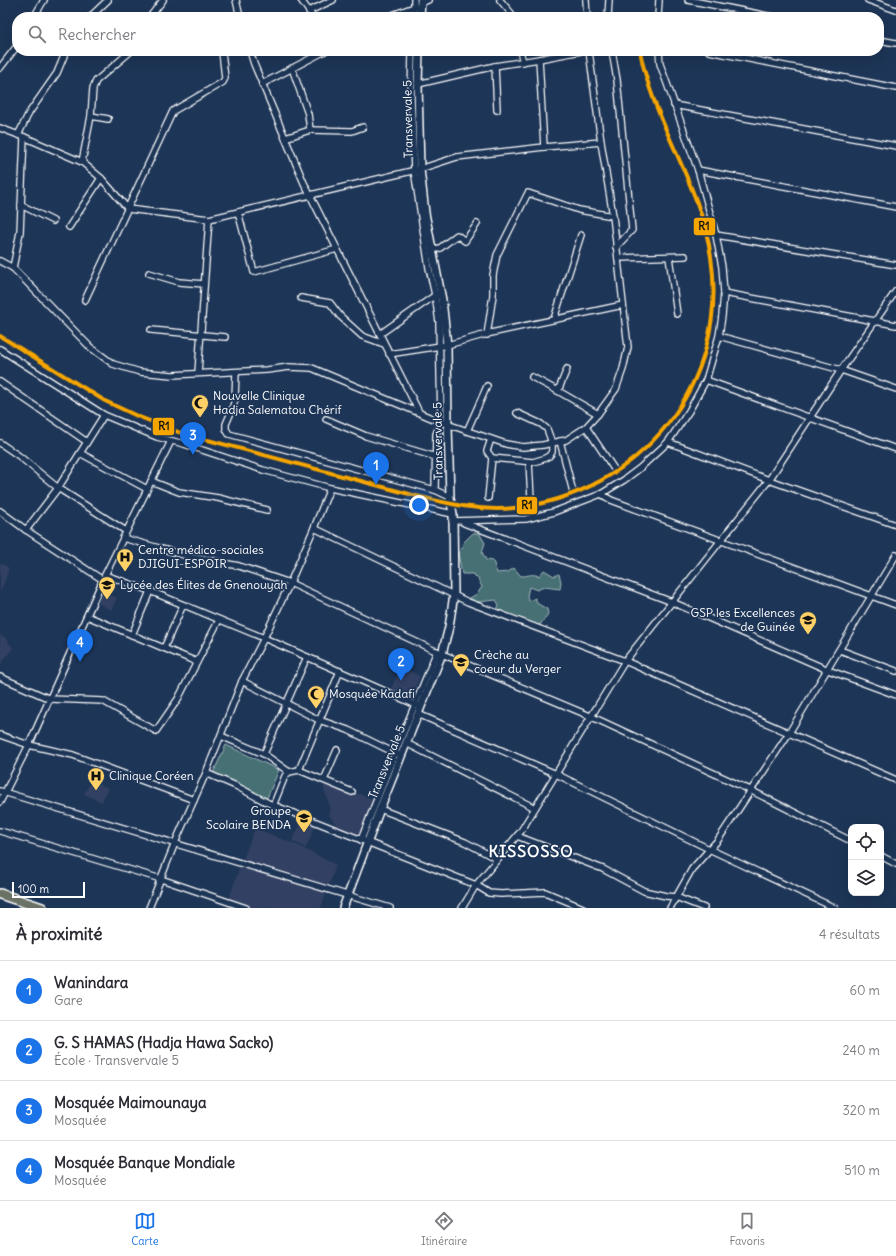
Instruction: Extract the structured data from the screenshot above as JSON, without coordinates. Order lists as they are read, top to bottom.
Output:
{
  "streets": {
    "main road": ["Transvervale 5"]
  },
  "districts": ["KISSOSSO"],
  "places": {
    "mosque": ["Nouvelle Clinique Hadja Salematou Chérif", "Mosquée Kadafi"],
    "hospital": ["Centre médico-sociales DJIGUI-ESPOIR", "Clinique Coréen"],
    "school or university": [
      "Lycée des Élites de Gnenouyah",
      "GSP les Excellences de Guinée",
      "Crèche au coeur du Verger",
      "Groupe Scolaire BENDA"
    ]
  },
  "lines": ["transit line R1"],
  "scale_bar": "100 m",
  "page": {
    "search": "Rechercher",
    "pins": [
      "3",
      "1",
      "4",
      "2"
    ],
    "scale": "100 m",
    "heading": ["À proximité", "4 résultats"],
    "list": [
      {
        "mark": "1",
        "name": "Wanindara",
        "note": "Gare",
        "value": "60 m"
      },
      {
        "mark": "2",
        "name": "G. S HAMAS (Hadja Hawa Sacko)",
        "note": "École · Transvervale 5",
        "value": "240 m"
      },
      {
        "mark": "3",
        "name": "Mosquée Maimounaya",
        "note": "Mosquée",
        "value": "320 m"
      },
      {
        "mark": "4",
        "name": "Mosquée Banque Mondiale",
        "note": "Mosquée",
        "value": "510 m"
      }
    ],
    "nav": ["Carte", "Itinéraire", "Favoris"]
  }
}
